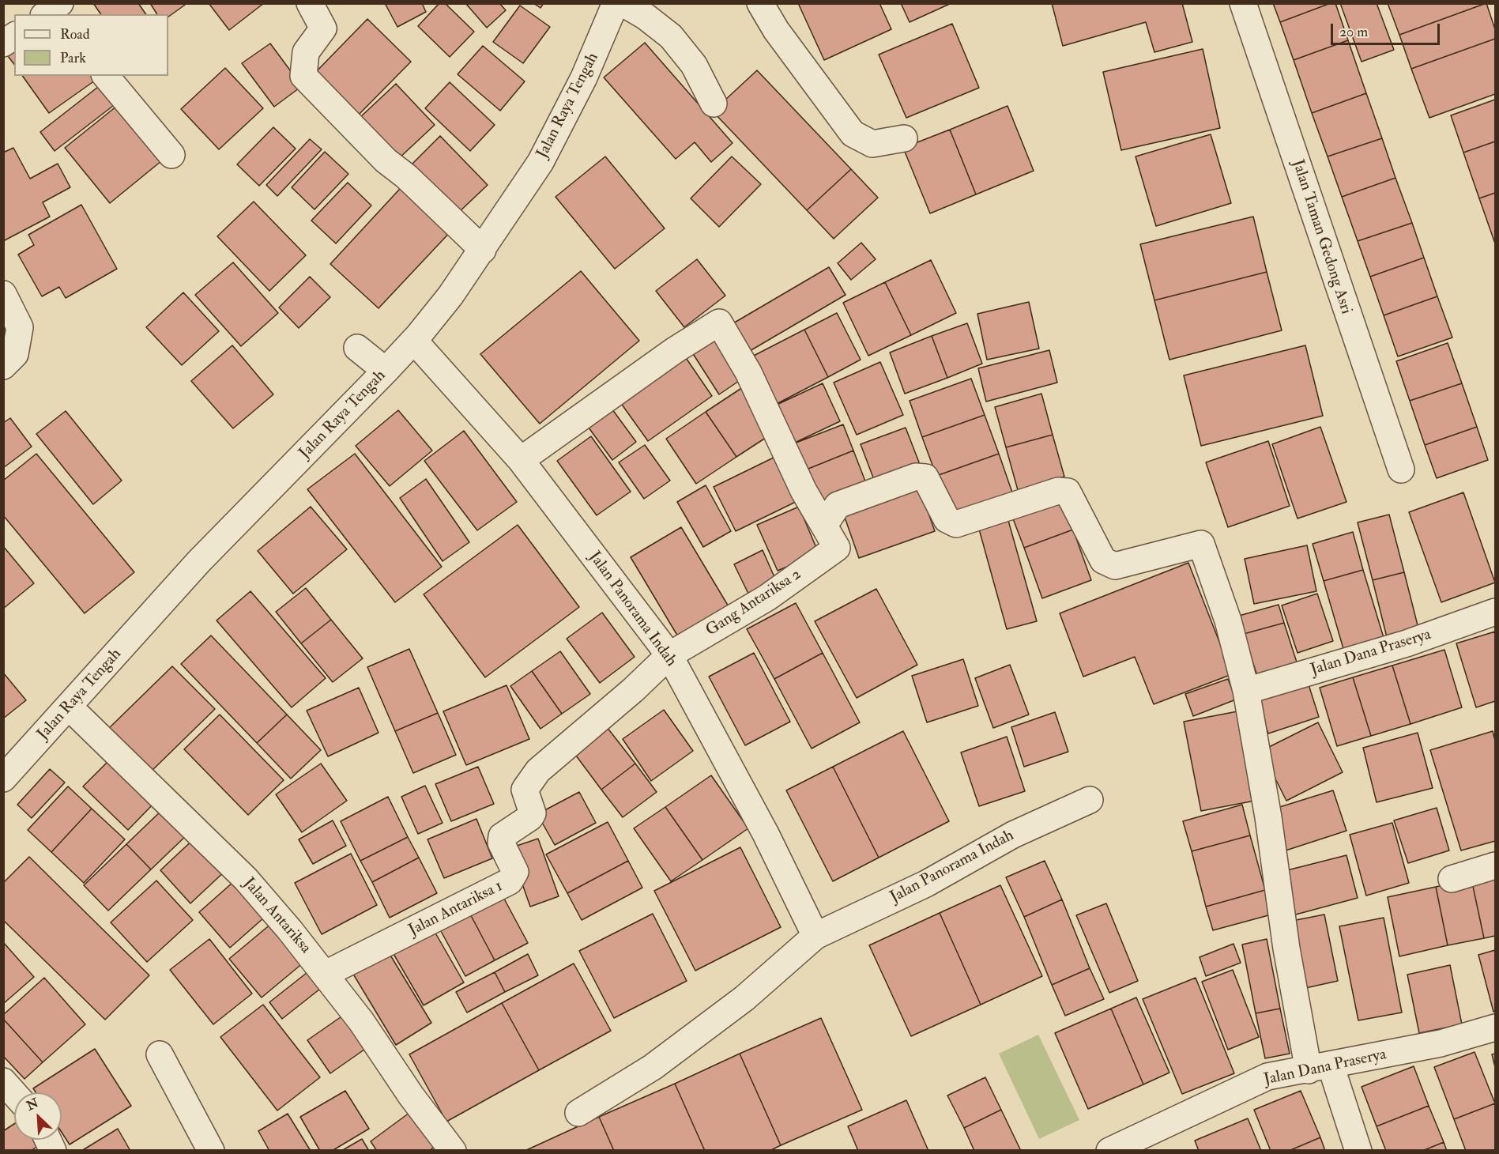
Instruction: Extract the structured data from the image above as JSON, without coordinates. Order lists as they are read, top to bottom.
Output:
{
  "streets": {
    "street": [
      "Jalan Raya Tengah",
      "Jalan Taman Gedong Asri",
      "Gang Antariksa 2",
      "Jalan Panorama Indah",
      "Jalan Dana Praserya",
      "Jalan Antariksa 1",
      "Jalan Antariksa"
    ]
  },
  "crossings": [
    ["Jalan Raya Tengah", "Jalan Panorama Indah"],
    ["Jalan Raya Tengah", "Jalan Antariksa"],
    ["Gang Antariksa 2", "Jalan Panorama Indah"],
    ["Gang Antariksa 2", "Jalan Antariksa 1"],
    ["Jalan Panorama Indah", "Jalan Antariksa 1"],
    ["Jalan Antariksa 1", "Jalan Antariksa"]
  ],
  "legend": ["Road", "Park"],
  "scale_bar": "20 m",
  "north": "top left"
}
